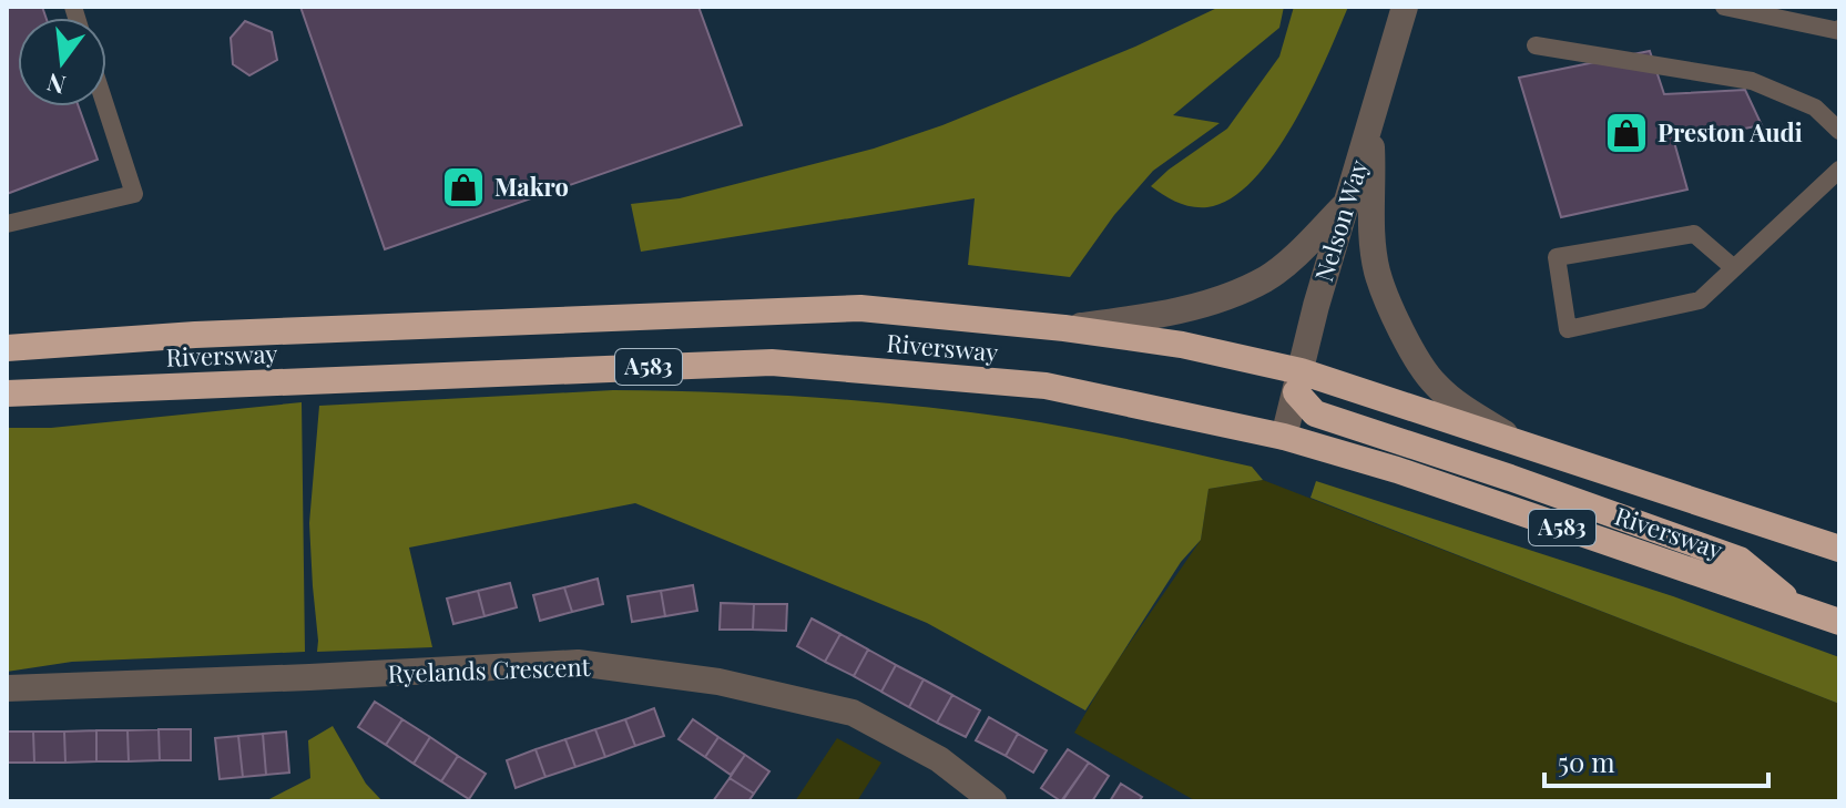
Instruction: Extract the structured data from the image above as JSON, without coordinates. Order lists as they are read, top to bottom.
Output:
{
  "streets": {
    "highway": ["Riversway", "A583"],
    "street": ["Nelson Way", "Ryelands Crescent"]
  },
  "crossings": [
    ["Nelson Way", "Riversway"],
    ["Nelson Way", "A583"],
    ["Riversway", "A583"]
  ],
  "places": {
    "shop": ["Preston Audi", "Makro"]
  },
  "scale_bar": "50 m",
  "north": "bottom"
}
